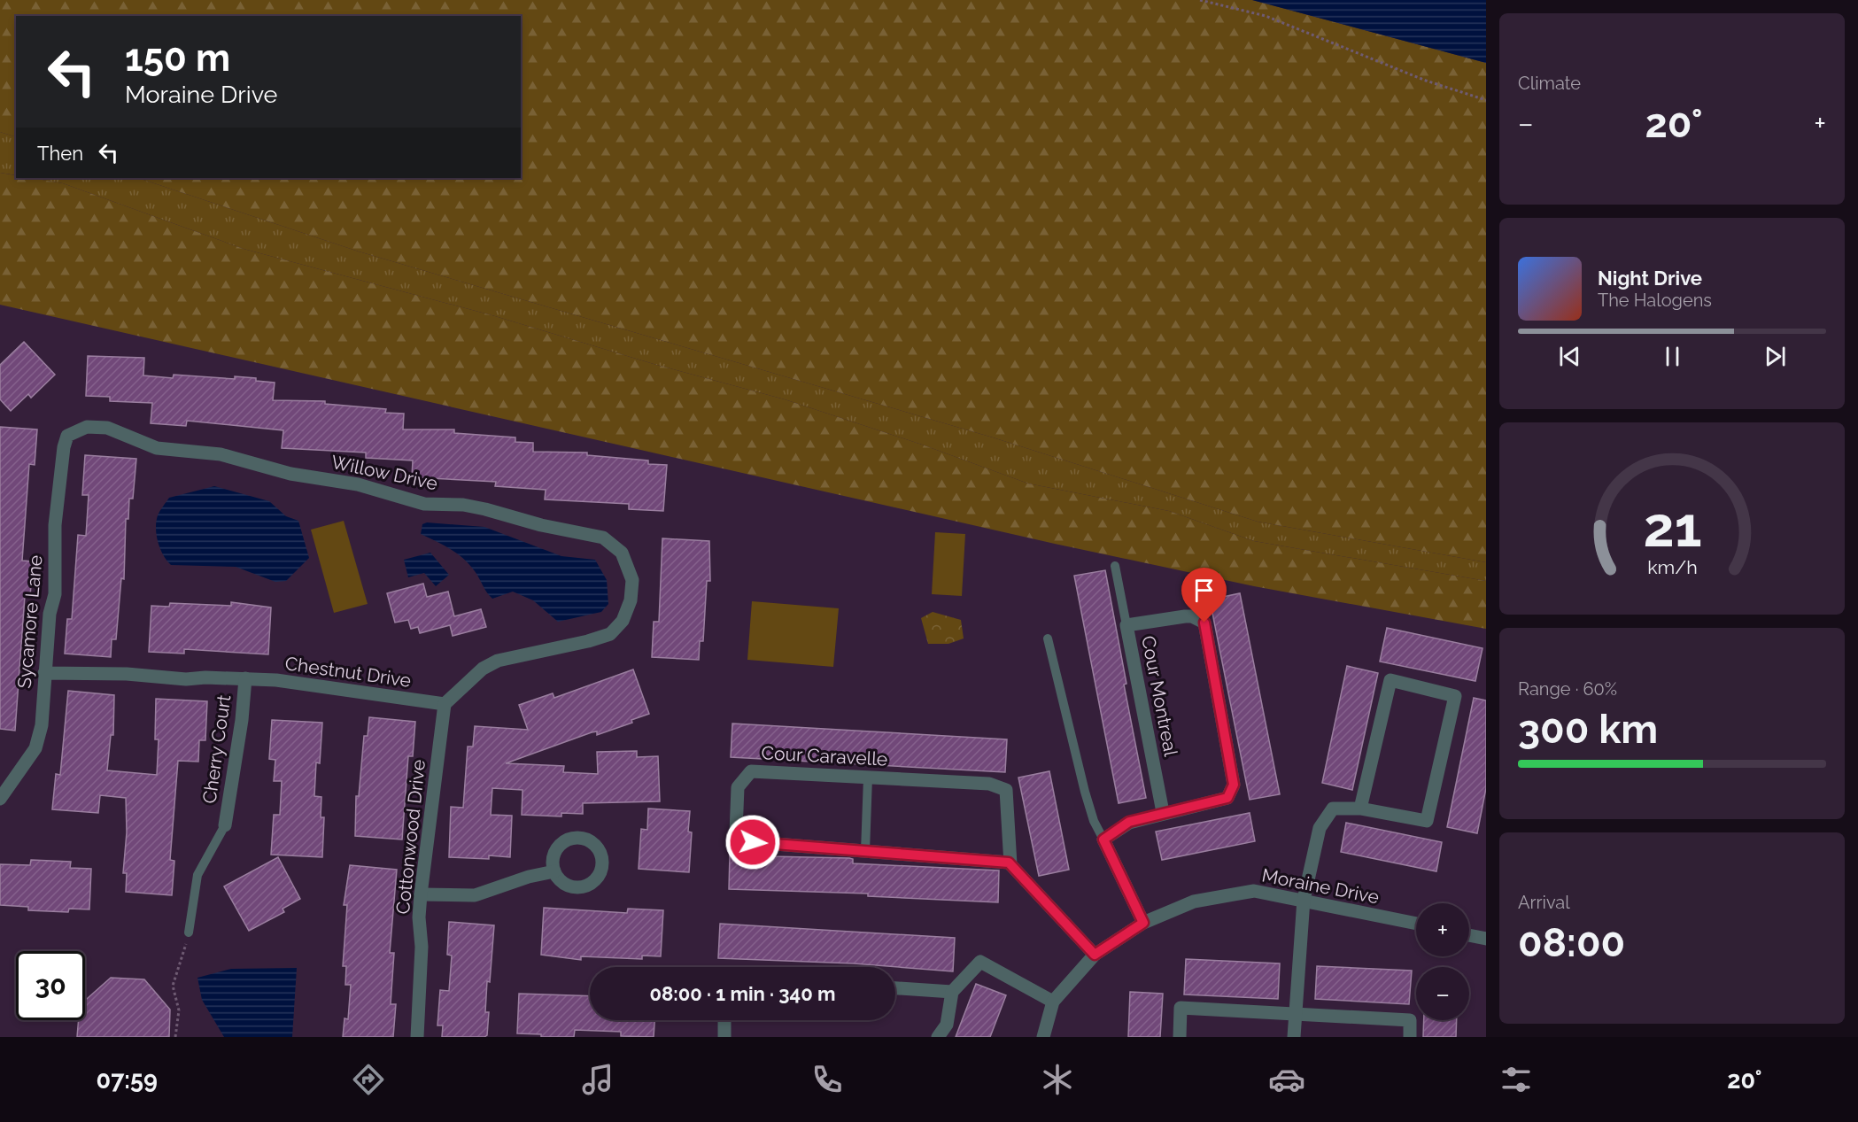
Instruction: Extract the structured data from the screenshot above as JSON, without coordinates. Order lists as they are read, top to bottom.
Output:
{
  "streets": {
    "street": [
      "Willow Drive",
      "Sycamore Lane",
      "Chestnut Drive",
      "Cour Montreal",
      "Cherry Court",
      "Cour Caravelle",
      "Cottonwood Drive",
      "Moraine Drive"
    ]
  },
  "crossings": [
    ["Willow Drive", "Sycamore Lane"],
    ["Willow Drive", "Chestnut Drive"],
    ["Willow Drive", "Cottonwood Drive"],
    ["Sycamore Lane", "Chestnut Drive"],
    ["Chestnut Drive", "Cherry Court"],
    ["Chestnut Drive", "Cottonwood Drive"]
  ],
  "page": {
    "tile": [
      "Climate",
      ["Range · 60%", "300 km"],
      ["Arrival", "08:00"]
    ],
    "turn": ["150 m", "Moraine Drive"],
    "heat": ["−", "20°", "+"],
    "then": "Then",
    "song": ["Night Drive", "The Halogens"],
    "map_buttons": ["+", "−"],
    "limit": "30",
    "trip": "08:00 · 1 min · 340 m",
    "tabs": ["07:59", "20°"],
    "gauge": ["21", "km/h"]
  }
}
